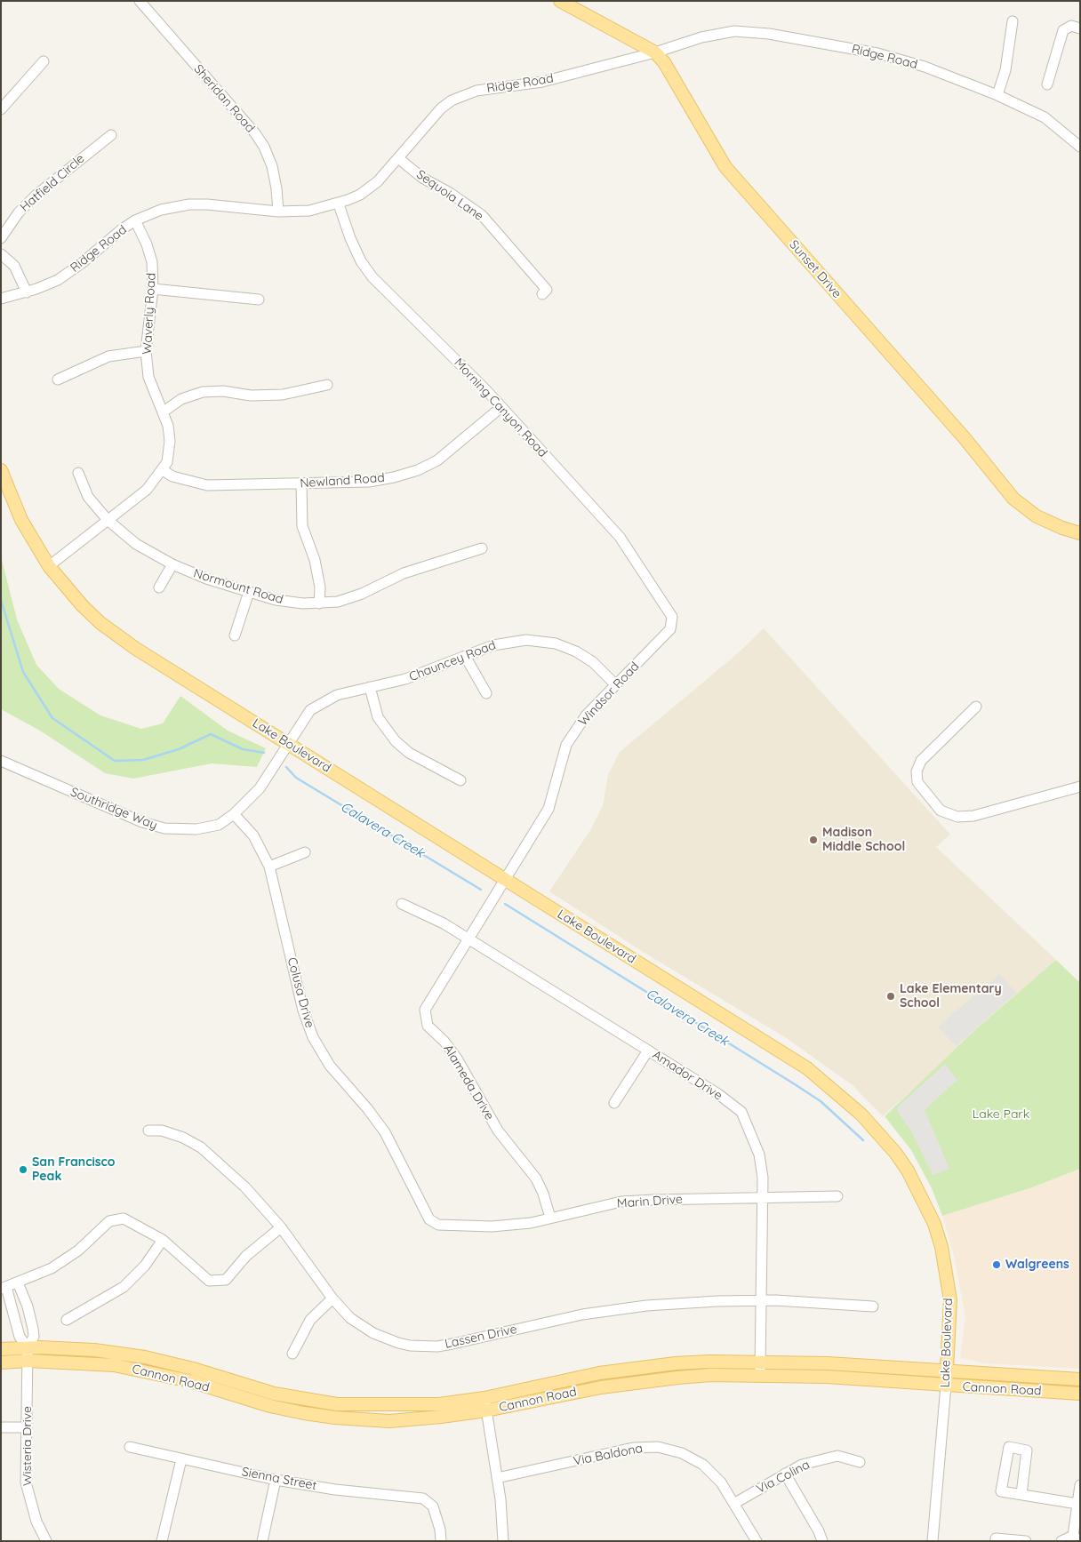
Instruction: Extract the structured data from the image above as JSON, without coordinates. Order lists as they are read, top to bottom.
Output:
{
  "streets": {
    "main road": ["Sunset Drive", "Lake Boulevard", "Cannon Road"],
    "street": [
      "Ridge Road",
      "Sheridan Road",
      "Hatfield Circle",
      "Sequoia Lane",
      "Waverly Road",
      "Morning Canyon Road",
      "Newland Road",
      "Normount Road",
      "Chauncey Road",
      "Windsor Road",
      "Southridge Way",
      "Colusa Drive",
      "Amador Drive",
      "Alameda Drive",
      "Marin Drive",
      "Lassen Drive",
      "Wisteria Drive",
      "Via Baldona",
      "Via Colina",
      "Sienna Street"
    ]
  },
  "crossings": [
    ["Ridge Road", "Sheridan Road"],
    ["Ridge Road", "Sequoia Lane"],
    ["Ridge Road", "Sunset Drive"],
    ["Ridge Road", "Waverly Road"],
    ["Ridge Road", "Morning Canyon Road"],
    ["Waverly Road", "Newland Road"],
    ["Waverly Road", "Normount Road"],
    ["Waverly Road", "Lake Boulevard"],
    ["Morning Canyon Road", "Newland Road"],
    ["Morning Canyon Road", "Windsor Road"],
    ["Chauncey Road", "Windsor Road"],
    ["Chauncey Road", "Lake Boulevard"],
    ["Chauncey Road", "Southridge Way"],
    ["Windsor Road", "Lake Boulevard"],
    ["Windsor Road", "Alameda Drive"],
    ["Lake Boulevard", "Alameda Drive"],
    ["Lake Boulevard", "Cannon Road"],
    ["Southridge Way", "Colusa Drive"],
    ["Colusa Drive", "Marin Drive"],
    ["Amador Drive", "Alameda Drive"],
    ["Amador Drive", "Marin Drive"],
    ["Amador Drive", "Lassen Drive"],
    ["Amador Drive", "Cannon Road"],
    ["Alameda Drive", "Marin Drive"],
    ["Cannon Road", "Wisteria Drive"],
    ["Via Baldona", "Via Colina"]
  ],
  "water": ["Calavera Creek"],
  "parks": ["Lake Park"],
  "places": [
    "Madison Middle School",
    "Lake Elementary School",
    "San Francisco Peak",
    "Walgreens"
  ]
}
